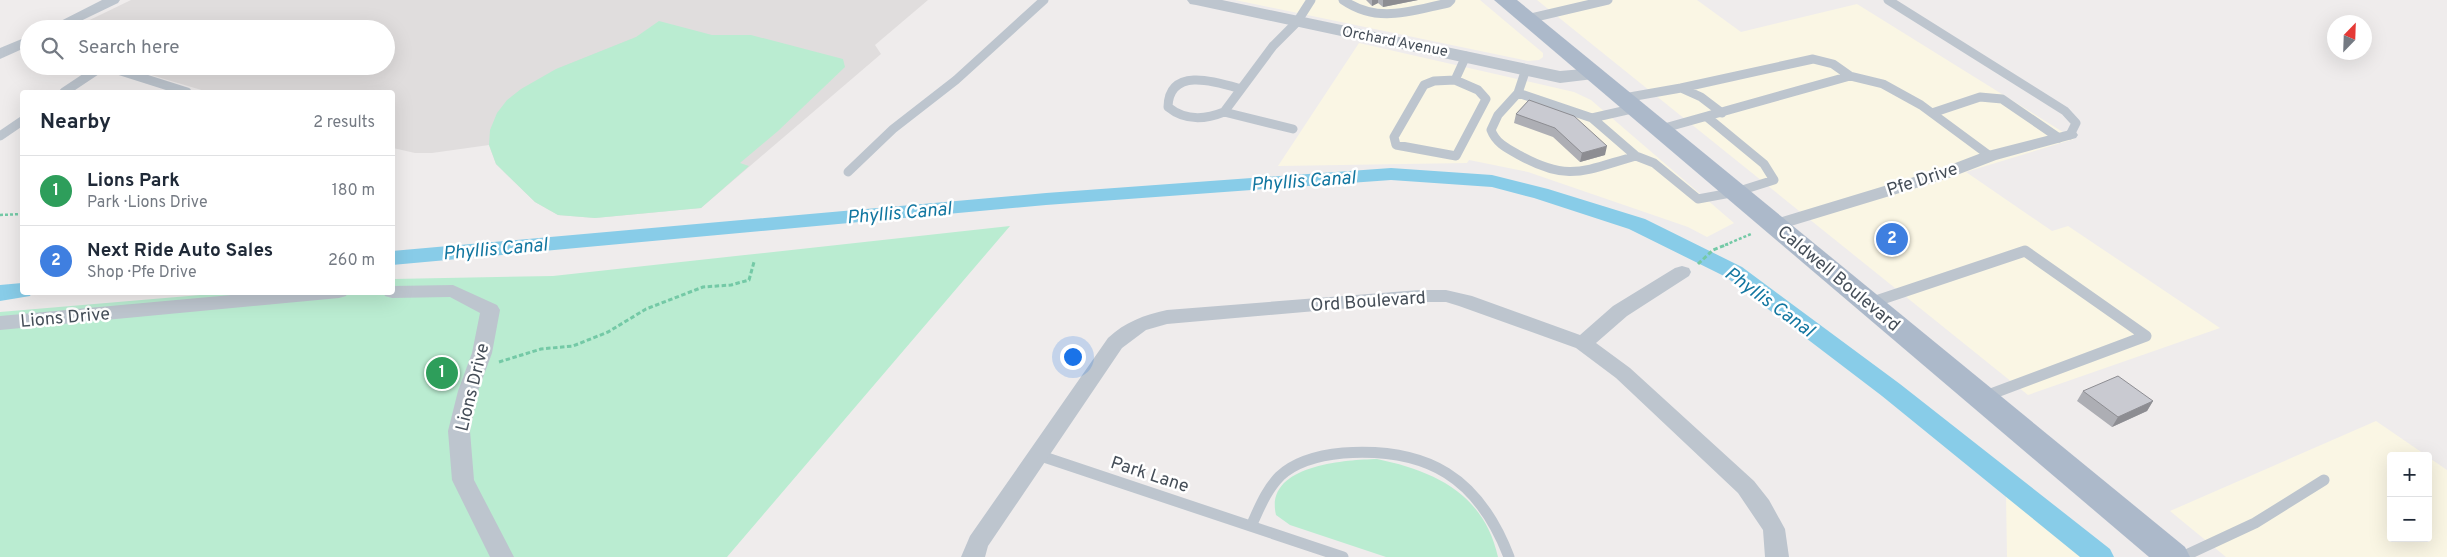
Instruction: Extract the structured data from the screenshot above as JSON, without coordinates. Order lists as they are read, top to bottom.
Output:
{
  "streets": {
    "main road": ["Caldwell Boulevard"],
    "street": [
      "Orchard Avenue",
      "Pfe Drive",
      "Ord Boulevard",
      "Lions Drive"
    ],
    "lane": ["Park Lane"]
  },
  "crossings": [
    ["Orchard Avenue", "Caldwell Boulevard"],
    ["Pfe Drive", "Caldwell Boulevard"],
    ["Ord Boulevard", "Park Lane"]
  ],
  "water": ["Phyllis Canal"],
  "north": "top right",
  "page": {
    "search": "Search here",
    "heading": ["Nearby", "2 results"],
    "list": [
      {
        "mark": "1",
        "name": "Lions Park",
        "note": "Park · Lions Drive",
        "value": "180 m"
      },
      {
        "mark": "2",
        "name": "Next Ride Auto Sales",
        "note": "Shop · Pfe Drive",
        "value": "260 m"
      }
    ],
    "pins": ["2", "1"],
    "map_buttons": ["+", "−"]
  }
}
